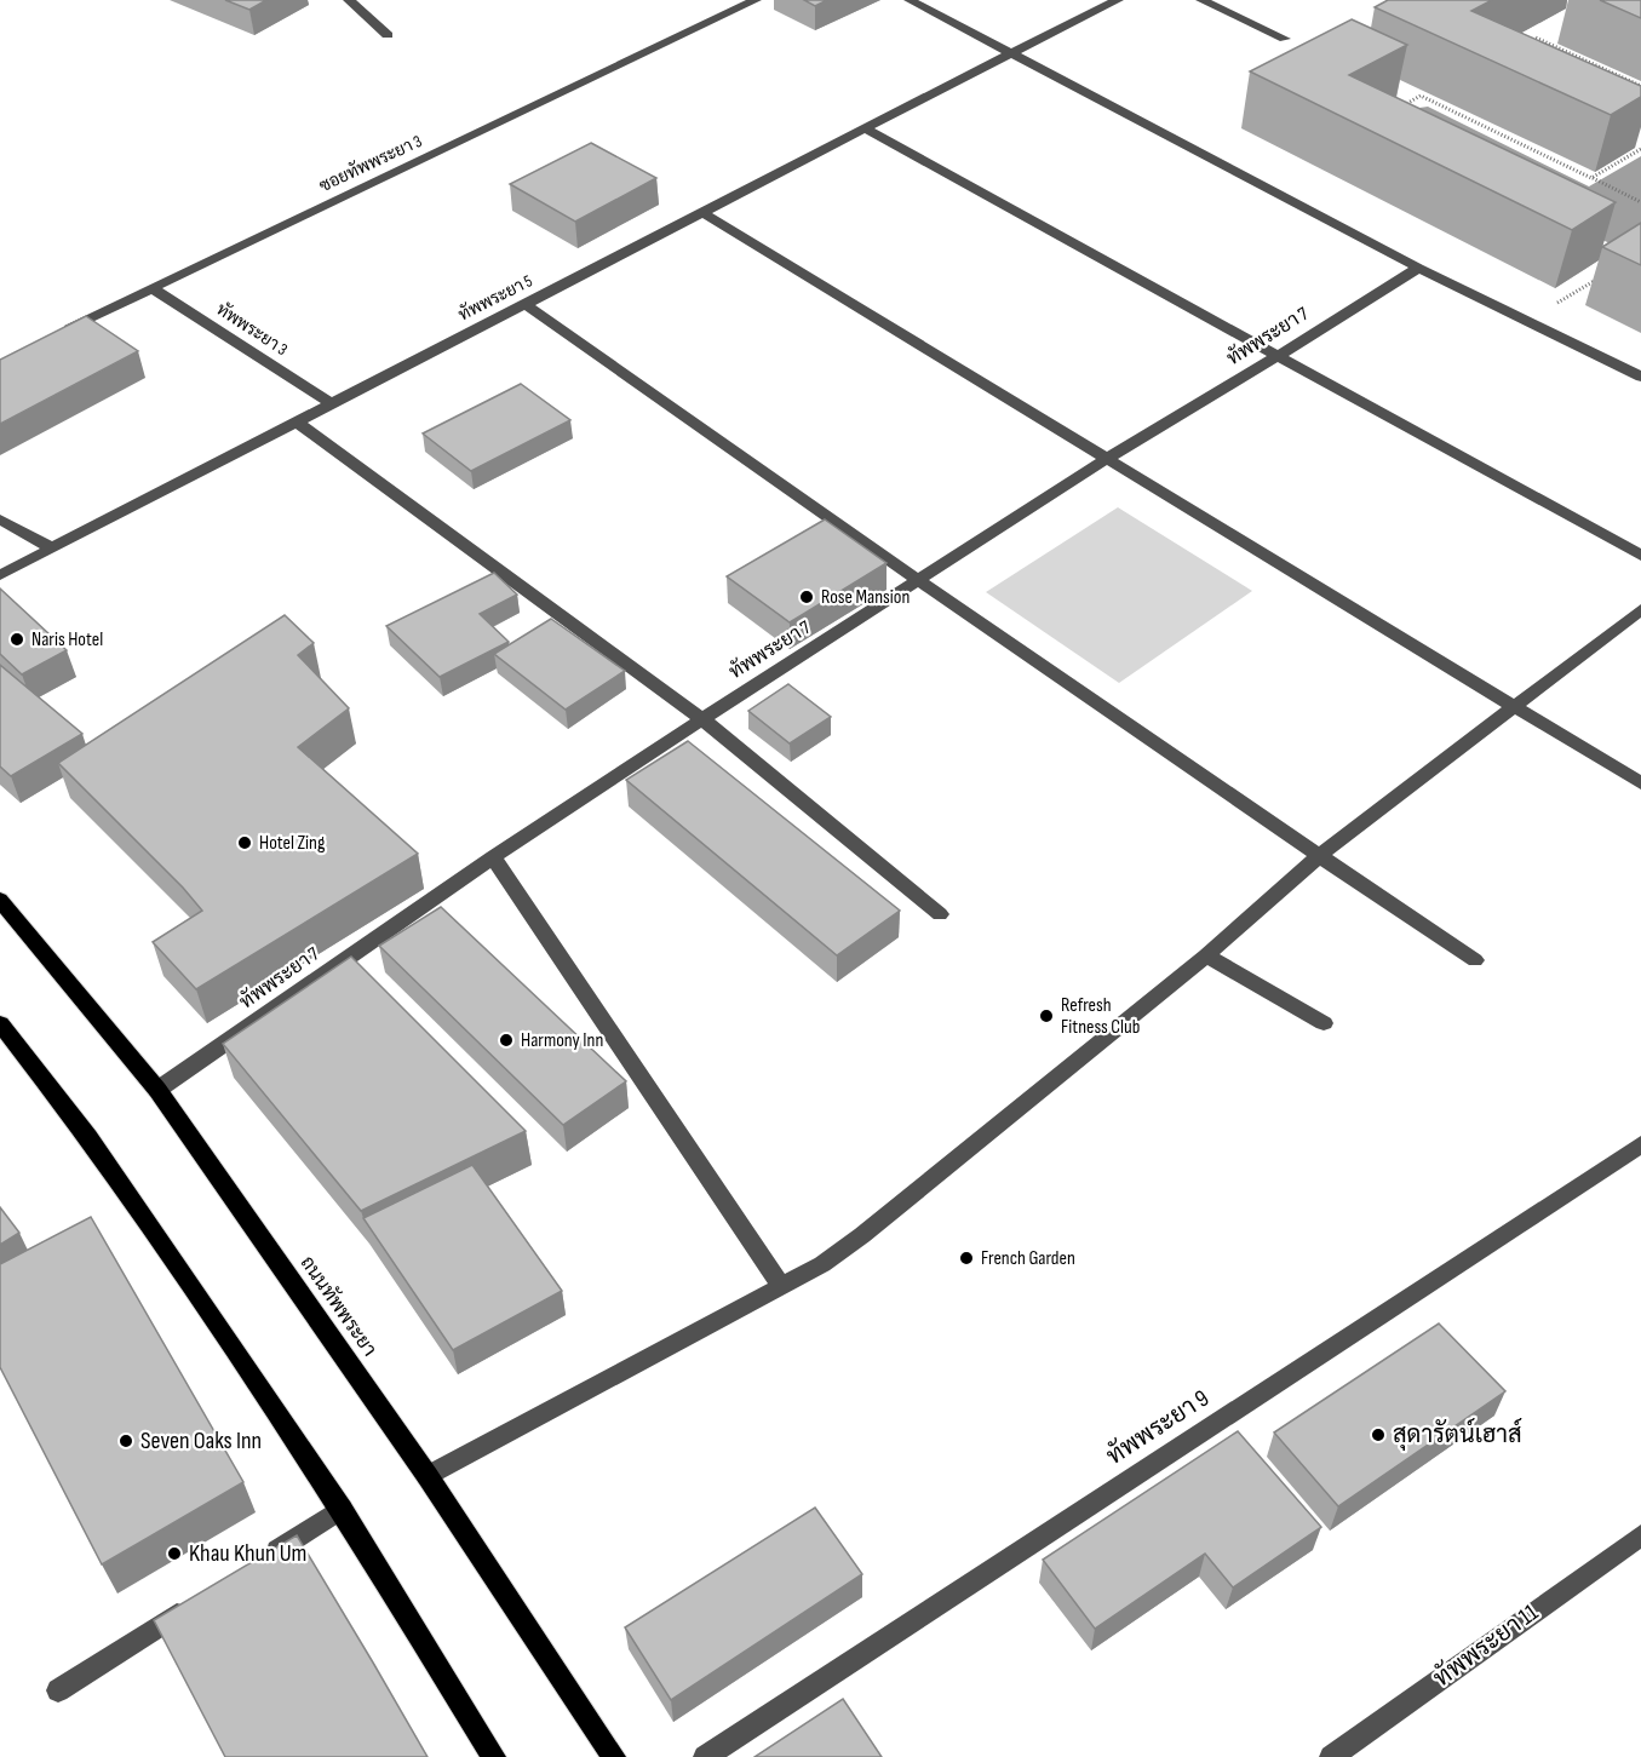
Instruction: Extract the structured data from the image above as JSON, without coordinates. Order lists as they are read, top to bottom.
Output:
{
  "streets": {
    "main road": ["ถนนทัพพระยา"],
    "street": [
      "ซอยทัพพระยา 3",
      "ทัพพระยา 5",
      "ทัพพระยา 3",
      "ทัพพระยา 7",
      "ทัพพระยา 9",
      "ทัพพระยา 11"
    ]
  },
  "crossings": [
    ["ซอยทัพพระยา 3", "ทัพพระยา 3"],
    ["ทัพพระยา 5", "ทัพพระยา 3"],
    ["ทัพพระยา 7", "ถนนทัพพระยา"]
  ],
  "places": [
    "Rose Mansion",
    "Naris Hotel",
    "Hotel Zing",
    "Refresh Fitness Club",
    "Harmony Inn",
    "French Garden",
    "สุดารัตน์เฮาส์",
    "Seven Oaks Inn",
    "Khau Khun Um"
  ]
}
